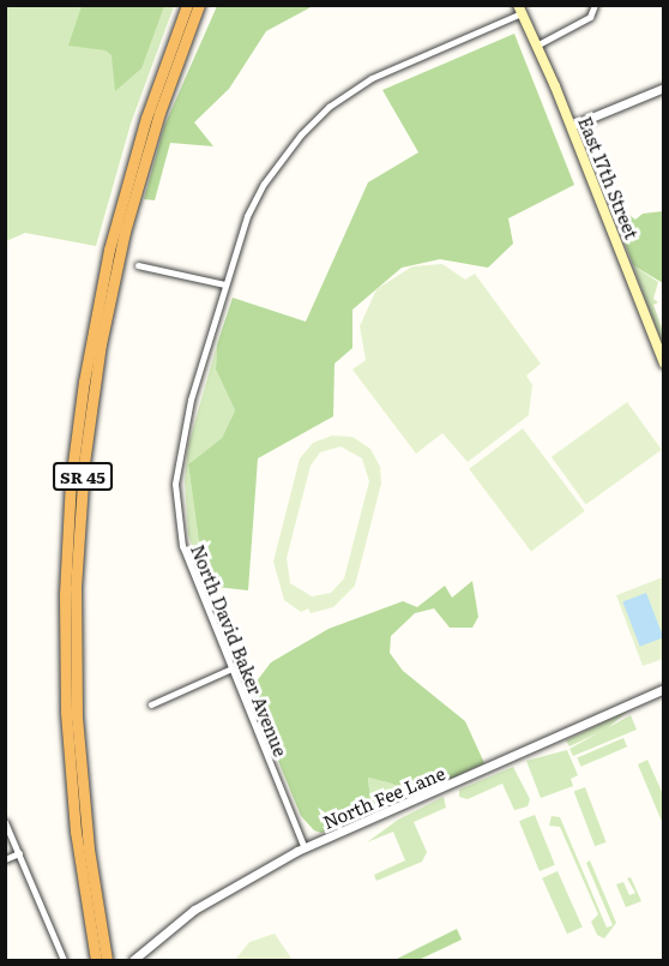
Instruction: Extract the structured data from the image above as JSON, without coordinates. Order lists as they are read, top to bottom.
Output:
{
  "streets": {
    "highway": ["SR 45"],
    "main road": ["East 17th Street"],
    "street": ["North David Baker Avenue", "North Fee Lane"]
  },
  "crossings": [
    ["East 17th Street", "North David Baker Avenue"],
    ["North David Baker Avenue", "North Fee Lane"]
  ]
}
